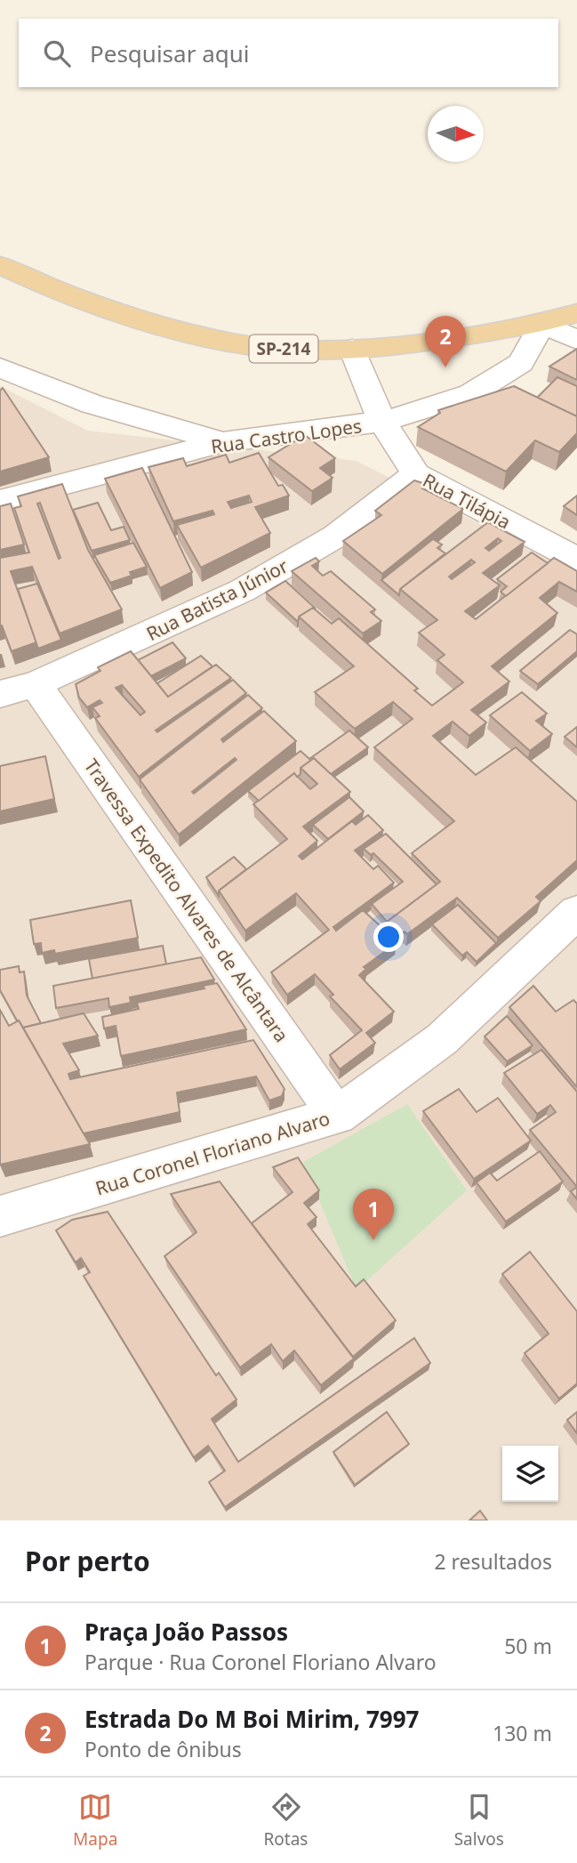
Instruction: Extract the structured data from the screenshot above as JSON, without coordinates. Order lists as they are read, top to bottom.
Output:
{
  "streets": {
    "main road": ["SP-214"],
    "street": [
      "Rua Castro Lopes",
      "Rua Tilápia",
      "Rua Batista Júnior",
      "Travessa Expedito Alvares de Alcântara",
      "Rua Coronel Floriano Alvaro"
    ]
  },
  "crossings": [
    ["SP-214", "Rua Castro Lopes"],
    ["SP-214", "Rua Tilápia"],
    ["Rua Castro Lopes", "Rua Tilápia"],
    ["Rua Tilápia", "Rua Batista Júnior"],
    ["Rua Batista Júnior", "Travessa Expedito Alvares de Alcântara"],
    ["Travessa Expedito Alvares de Alcântara", "Rua Coronel Floriano Alvaro"]
  ],
  "north": "right",
  "page": {
    "search": "Pesquisar aqui",
    "pins": ["2", "1"],
    "heading": ["Por perto", "2 resultados"],
    "list": [
      {
        "mark": "1",
        "name": "Praça João Passos",
        "note": "Parque · Rua Coronel Floriano Alvaro",
        "value": "50 m"
      },
      {
        "mark": "2",
        "name": "Estrada Do M Boi Mirim, 7997",
        "note": "Ponto de ônibus",
        "value": "130 m"
      }
    ],
    "nav": ["Mapa", "Rotas", "Salvos"]
  }
}
